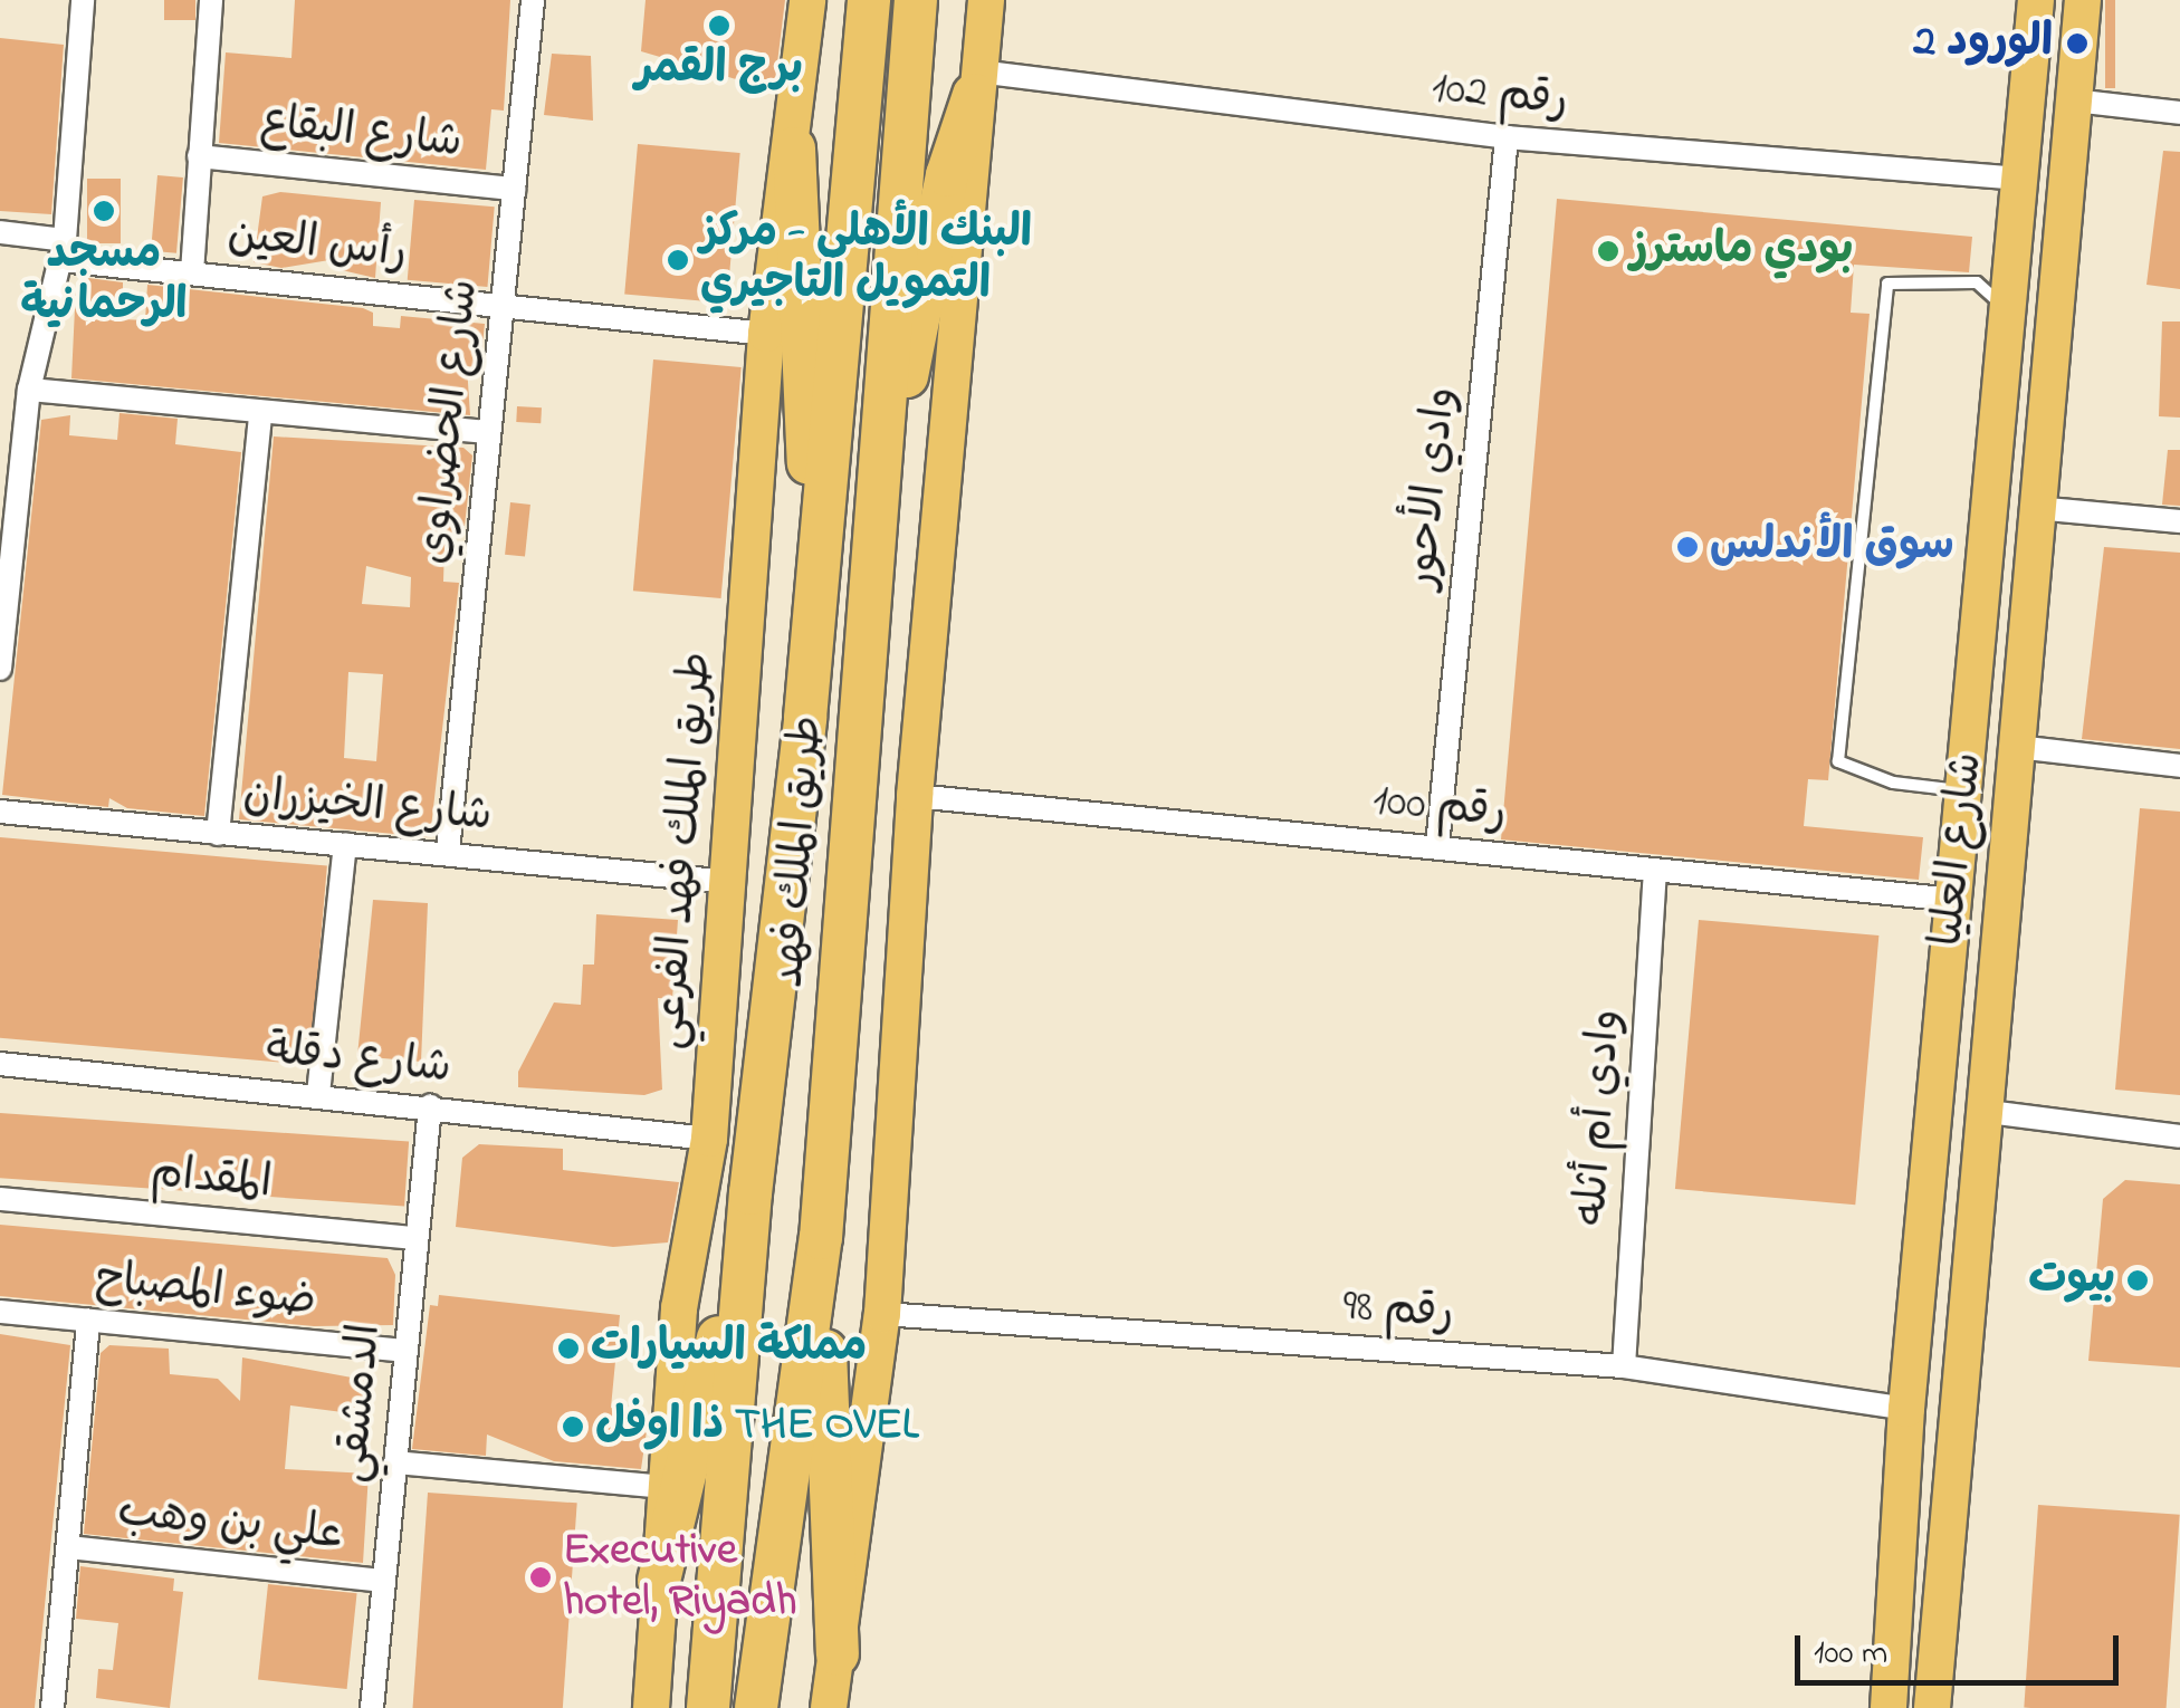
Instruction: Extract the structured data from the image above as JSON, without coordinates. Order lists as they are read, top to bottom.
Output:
{
  "streets": {
    "highway": ["طريق الملك فهد"],
    "main road": ["شارع العليا", "طريق الملك فهد الفرعي"],
    "street": [
      "رقم 102",
      "شارع البقاع",
      "رأس العين",
      "شارع الحضراوي",
      "وادي الأحور",
      "شارع الخيزران",
      "رقم 100",
      "شارع دقلة",
      "وادي أم أثله",
      "المقدام",
      "ضوء المصباح",
      "رقم 98",
      "الدمشقي",
      "علي بن وهب"
    ]
  },
  "crossings": [
    ["رقم 102", "وادي الأحور"],
    ["رقم 102", "شارع العليا"],
    ["شارع البقاع", "شارع الحضراوي"],
    ["رأس العين", "شارع الحضراوي"],
    ["رأس العين", "طريق الملك فهد الفرعي"],
    ["شارع الحضراوي", "شارع الخيزران"],
    ["وادي الأحور", "رقم 100"],
    ["شارع الخيزران", "طريق الملك فهد الفرعي"],
    ["رقم 100", "شارع العليا"],
    ["رقم 100", "وادي أم أثله"],
    ["شارع العليا", "رقم 98"],
    ["طريق الملك فهد الفرعي", "شارع دقلة"],
    ["شارع دقلة", "الدمشقي"],
    ["وادي أم أثله", "رقم 98"],
    ["المقدام", "الدمشقي"],
    ["ضوء المصباح", "الدمشقي"],
    ["الدمشقي", "علي بن وهب"]
  ],
  "places": [
    "برج القمر",
    "الورود 2",
    "مسجد الرحمانية",
    "بودي ماسترز",
    "البنك الأهلي - مركز التمويل التاجيري",
    "سوق الأندلس",
    "بيوت",
    "مملكة السيارات",
    "ذا اوفل THE OVEL",
    "Executive hotel, Riyadh"
  ],
  "scale_bar": "100 m"
}
